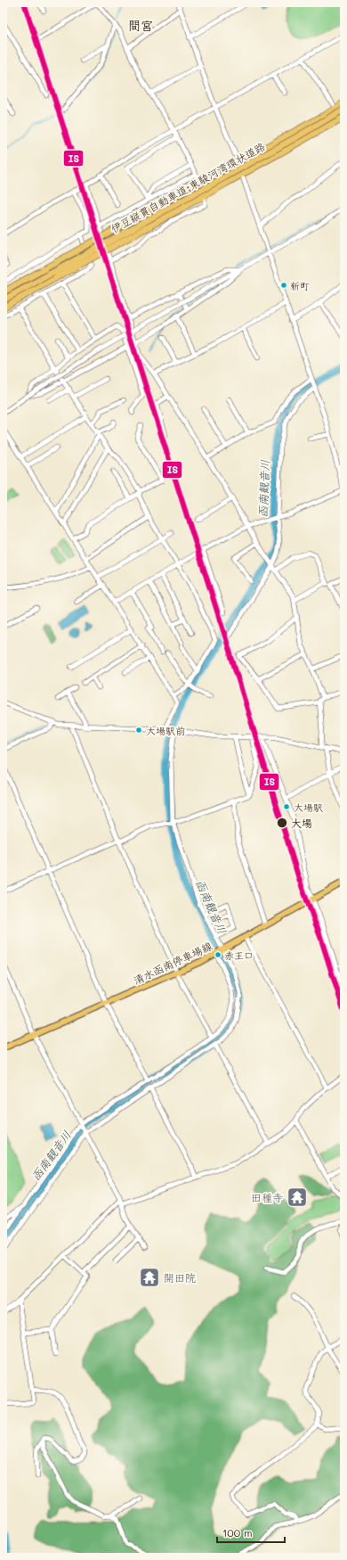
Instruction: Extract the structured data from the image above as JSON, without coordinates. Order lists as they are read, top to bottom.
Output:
{
  "streets": {
    "highway": ["伊豆縦貫自動車道;東駿河湾環状道路"],
    "main road": ["清水函南停車場線"]
  },
  "districts": ["間宮"],
  "water": ["函南観音川"],
  "places": {
    "other": [
      "新町",
      "大場駅前",
      "大場駅",
      "大場",
      "赤王口"
    ],
    "temple": ["田種寺", "開田院"]
  },
  "lines": ["transit line IS"],
  "scale_bar": "100 m"
}
